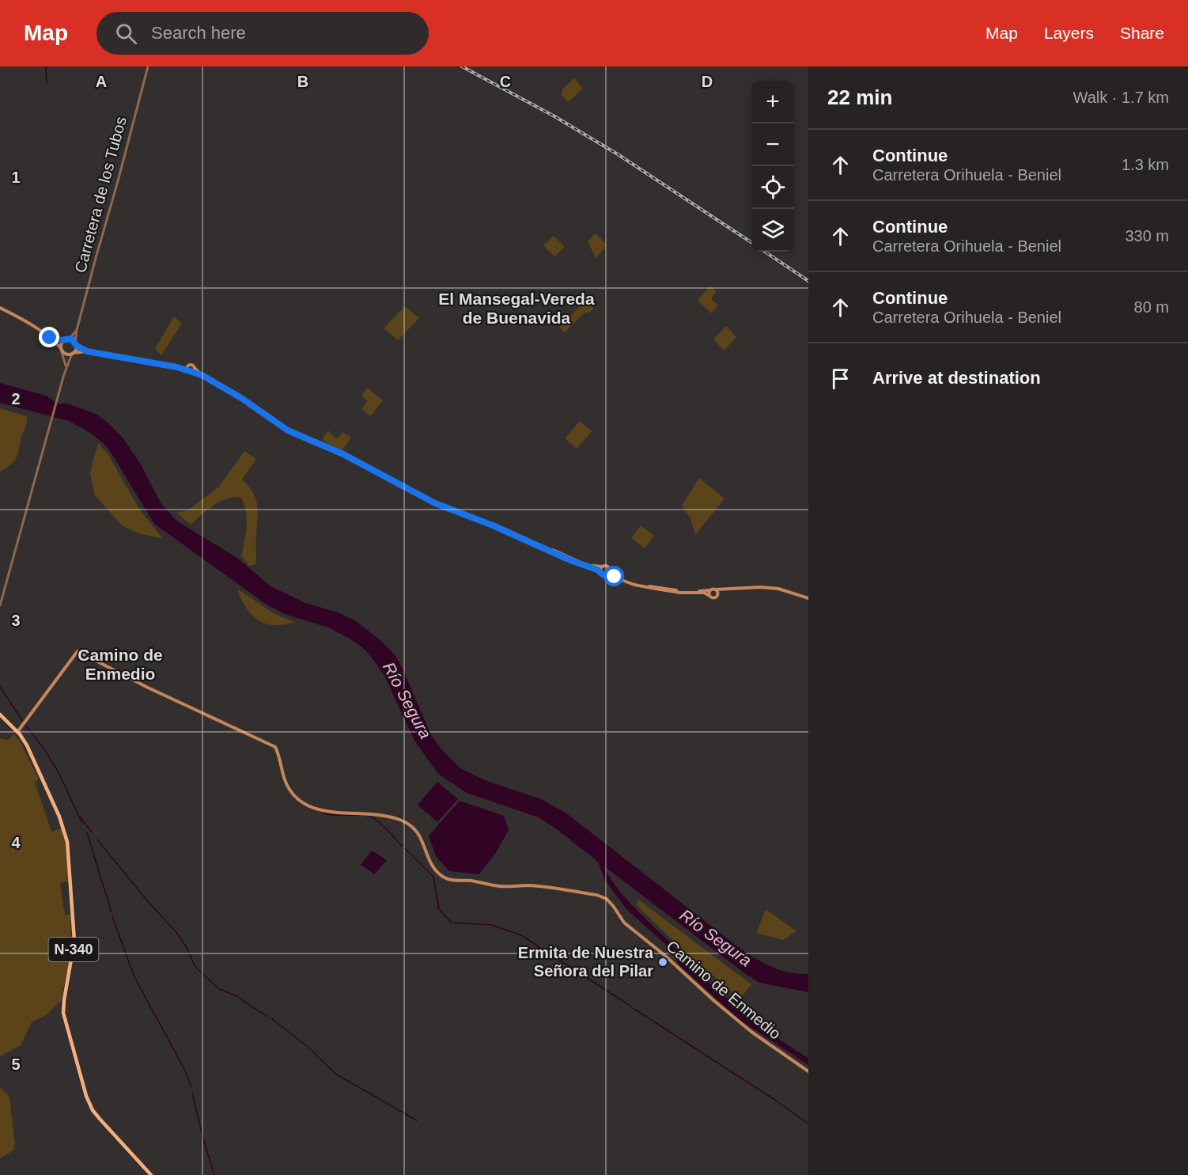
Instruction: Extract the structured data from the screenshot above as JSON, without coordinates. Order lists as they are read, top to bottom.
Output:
{
  "streets": {
    "highway": ["N-340"],
    "main road": ["Camino de Enmedio"],
    "street": ["Carretera de los Tubos"]
  },
  "crossings": [
    ["N-340", "Camino de Enmedio"]
  ],
  "districts": ["El Mansegal-Vereda de Buenavida", "Camino de Enmedio"],
  "water": ["Río Segura"],
  "places": ["Ermita de Nuestra Señora del Pilar"],
  "page": {
    "header": "Map",
    "search": "Search here",
    "nav": ["Map", "Layers", "Share"],
    "heading": ["22 min", "Walk · 1.7 km"],
    "map_buttons": ["+", "−"],
    "list": [
      ["Continue", "Carretera Orihuela - Beniel", "1.3 km"],
      ["Continue", "Carretera Orihuela - Beniel", "330 m"],
      ["Continue", "Carretera Orihuela - Beniel", "80 m"],
      "Arrive at destination"
    ]
  },
  "grid": {
    "columns": [
      "A",
      "B",
      "C",
      "D"
    ],
    "rows": [
      "1",
      "2",
      "3",
      "4",
      "5"
    ]
  }
}
